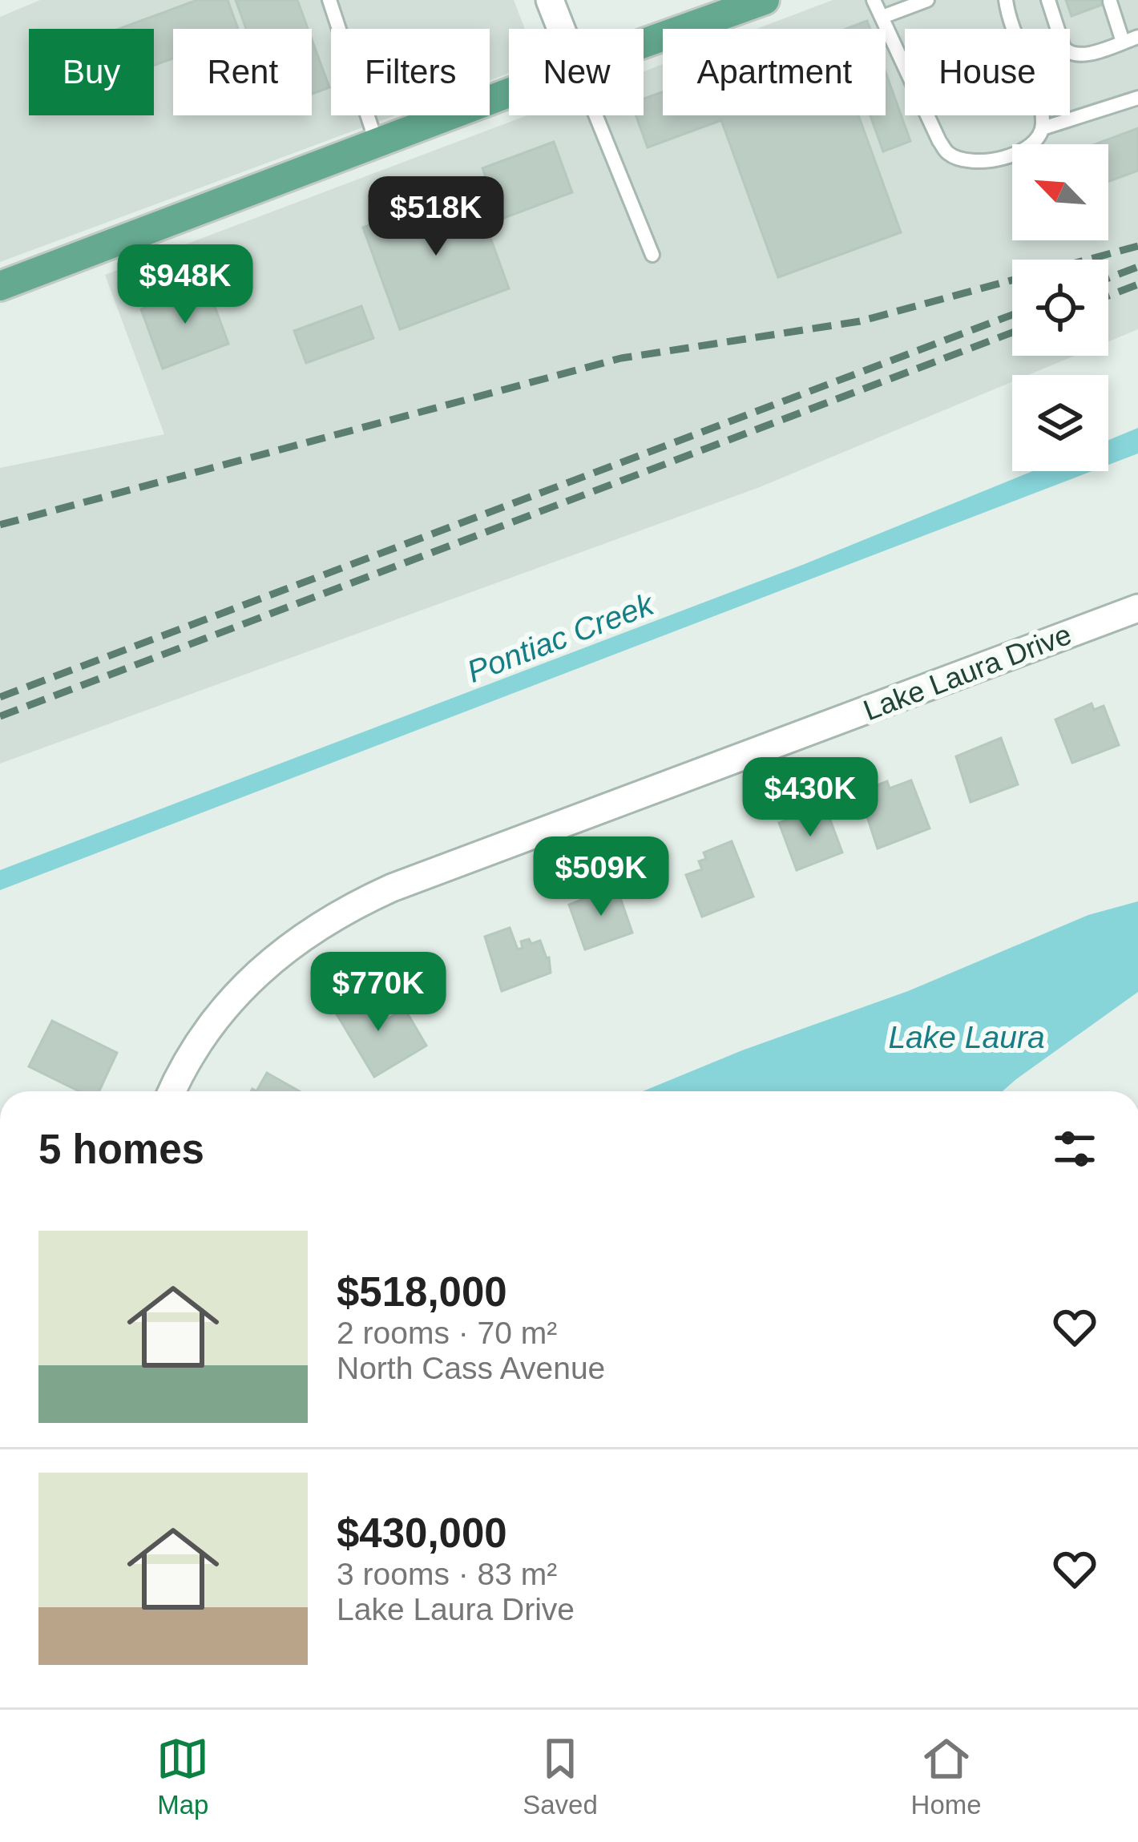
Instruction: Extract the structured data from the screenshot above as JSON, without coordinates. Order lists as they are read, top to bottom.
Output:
{
  "streets": {
    "street": ["Lake Laura Drive"]
  },
  "water": ["Pontiac Creek", "Lake Laura"],
  "north": "top left",
  "page": {
    "chip": [
      "Buy",
      "Rent",
      "Filters",
      "New",
      "Apartment",
      "House"
    ],
    "price": [
      "$518K",
      "$948K",
      "$430K",
      "$509K",
      "$770K"
    ],
    "heading": "5 homes",
    "list": [
      {
        "name": "$518,000",
        "note": "2 rooms · 70 m² · North Cass Avenue"
      },
      {
        "name": "$430,000",
        "note": "3 rooms · 83 m² · Lake Laura Drive"
      }
    ],
    "tabs": ["Map", "Saved", "Home"]
  }
}
